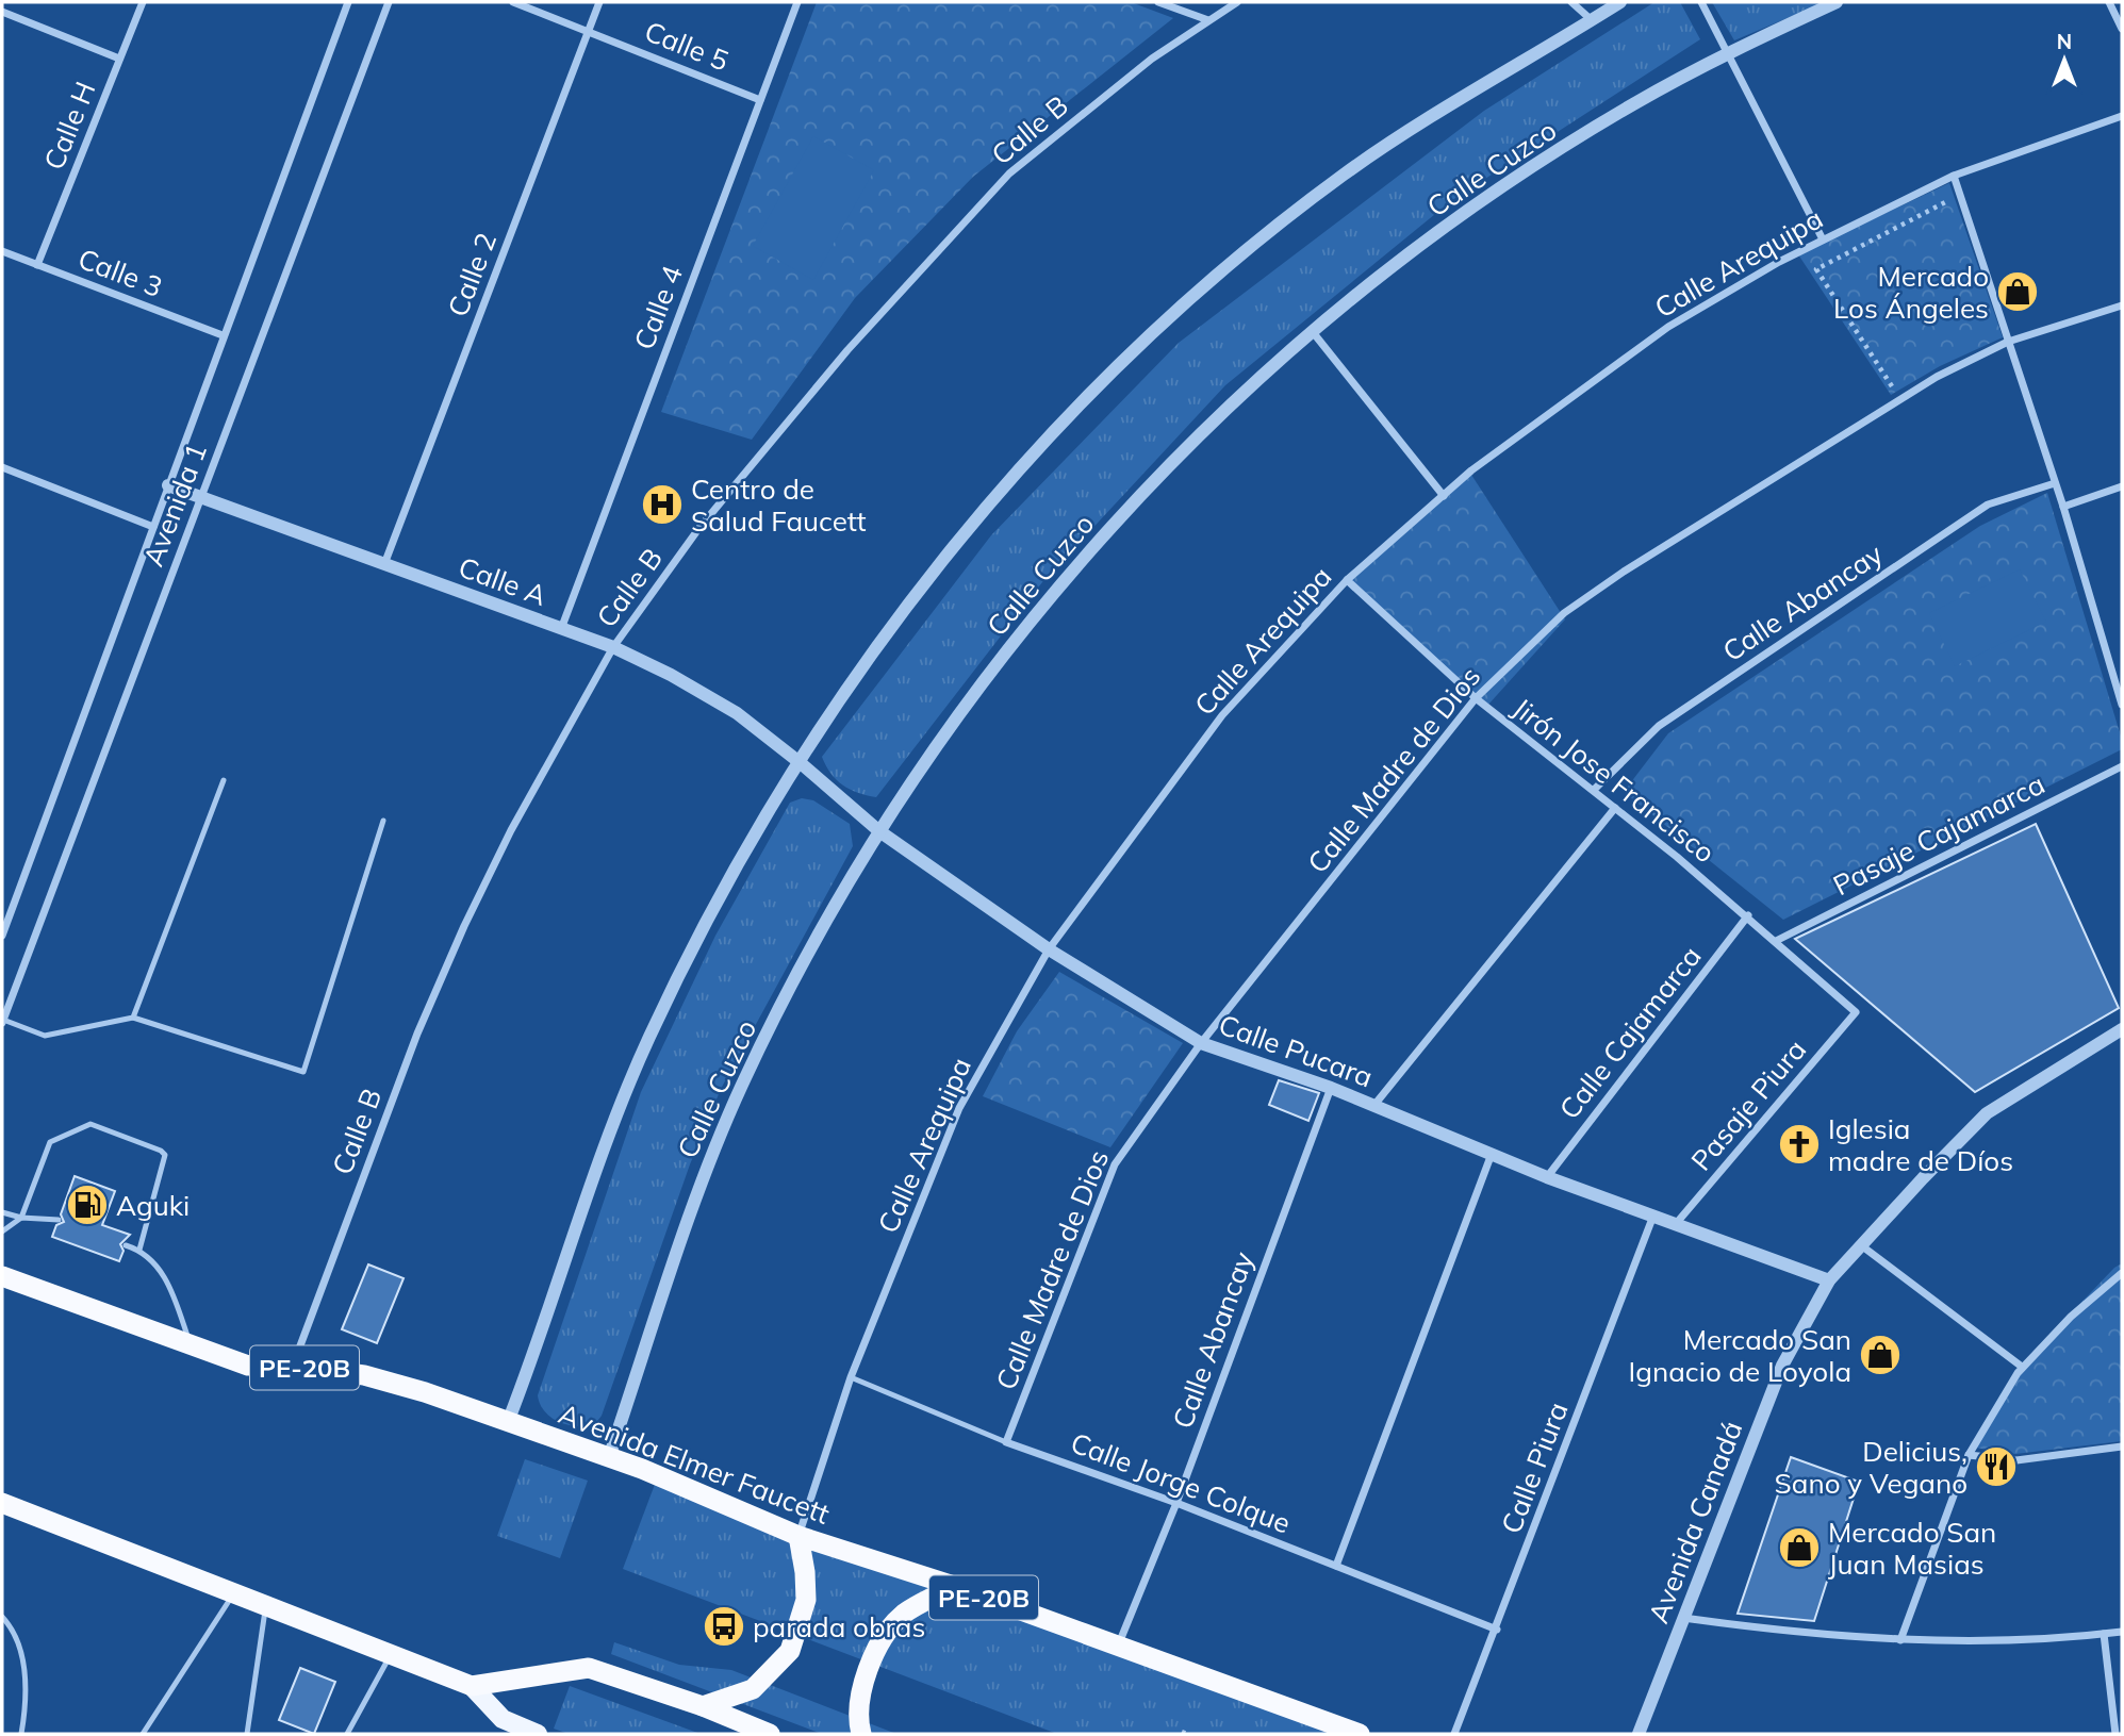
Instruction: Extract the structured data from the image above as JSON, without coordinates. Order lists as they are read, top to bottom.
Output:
{
  "streets": {
    "highway": ["PE-20B", "Avenida Elmer Faucett"],
    "street": [
      "Calle 5",
      "Calle H",
      "Calle B",
      "Calle Cuzco",
      "Calle Arequipa",
      "Calle 3",
      "Calle 2",
      "Calle 4",
      "Avenida 1",
      "Calle A",
      "Calle Abancay",
      "Calle Madre de Dios",
      "Jirón Jose Francisco",
      "Pasaje Cajamarca",
      "Calle Cajamarca",
      "Calle Pucara",
      "Pasaje Piura",
      "Calle Piura",
      "Calle Jorge Colque",
      "Avenida Canadá"
    ]
  },
  "crossings": [
    ["Calle 5", "Calle 2"],
    ["Calle 5", "Calle 4"],
    ["Calle H", "Calle 3"],
    ["Calle B", "Calle A"],
    ["Calle B", "Avenida Elmer Faucett"],
    ["Calle Cuzco", "Calle Pucara"],
    ["Calle Cuzco", "Avenida Elmer Faucett"],
    ["Calle Arequipa", "Jirón Jose Francisco"],
    ["Calle Arequipa", "Calle Pucara"],
    ["Calle Arequipa", "Avenida Elmer Faucett"],
    ["Calle Arequipa", "Calle Jorge Colque"],
    ["Calle 3", "Avenida 1"],
    ["Calle 2", "Calle A"],
    ["Calle 4", "Calle A"],
    ["Avenida 1", "Calle A"],
    ["Calle A", "Calle Pucara"],
    ["Calle Abancay", "Jirón Jose Francisco"],
    ["Calle Abancay", "Calle Pucara"],
    ["Calle Abancay", "Avenida Elmer Faucett"],
    ["Calle Abancay", "Calle Jorge Colque"],
    ["Calle Madre de Dios", "Jirón Jose Francisco"],
    ["Calle Madre de Dios", "Calle Pucara"],
    ["Calle Madre de Dios", "Calle Jorge Colque"],
    ["Jirón Jose Francisco", "Pasaje Cajamarca"],
    ["Jirón Jose Francisco", "Calle Cajamarca"],
    ["Jirón Jose Francisco", "Pasaje Piura"],
    ["Calle Cajamarca", "Calle Pucara"],
    ["Calle Pucara", "Pasaje Piura"],
    ["Calle Pucara", "Calle Piura"],
    ["Calle Pucara", "Avenida Canadá"],
    ["Calle Piura", "Calle Jorge Colque"]
  ],
  "places": {
    "shop": ["Mercado Los Ángeles", "Mercado San Ignacio de Loyola", "Mercado San Juan Masias"],
    "hospital": ["Centro de Salud Faucett"],
    "church": ["Iglesia madre de Díos"],
    "fuel station": ["Aguki"],
    "restaurant": ["Delicius, Sano y Vegano"],
    "bus stop": ["parada obras"]
  },
  "north": "top"
}
